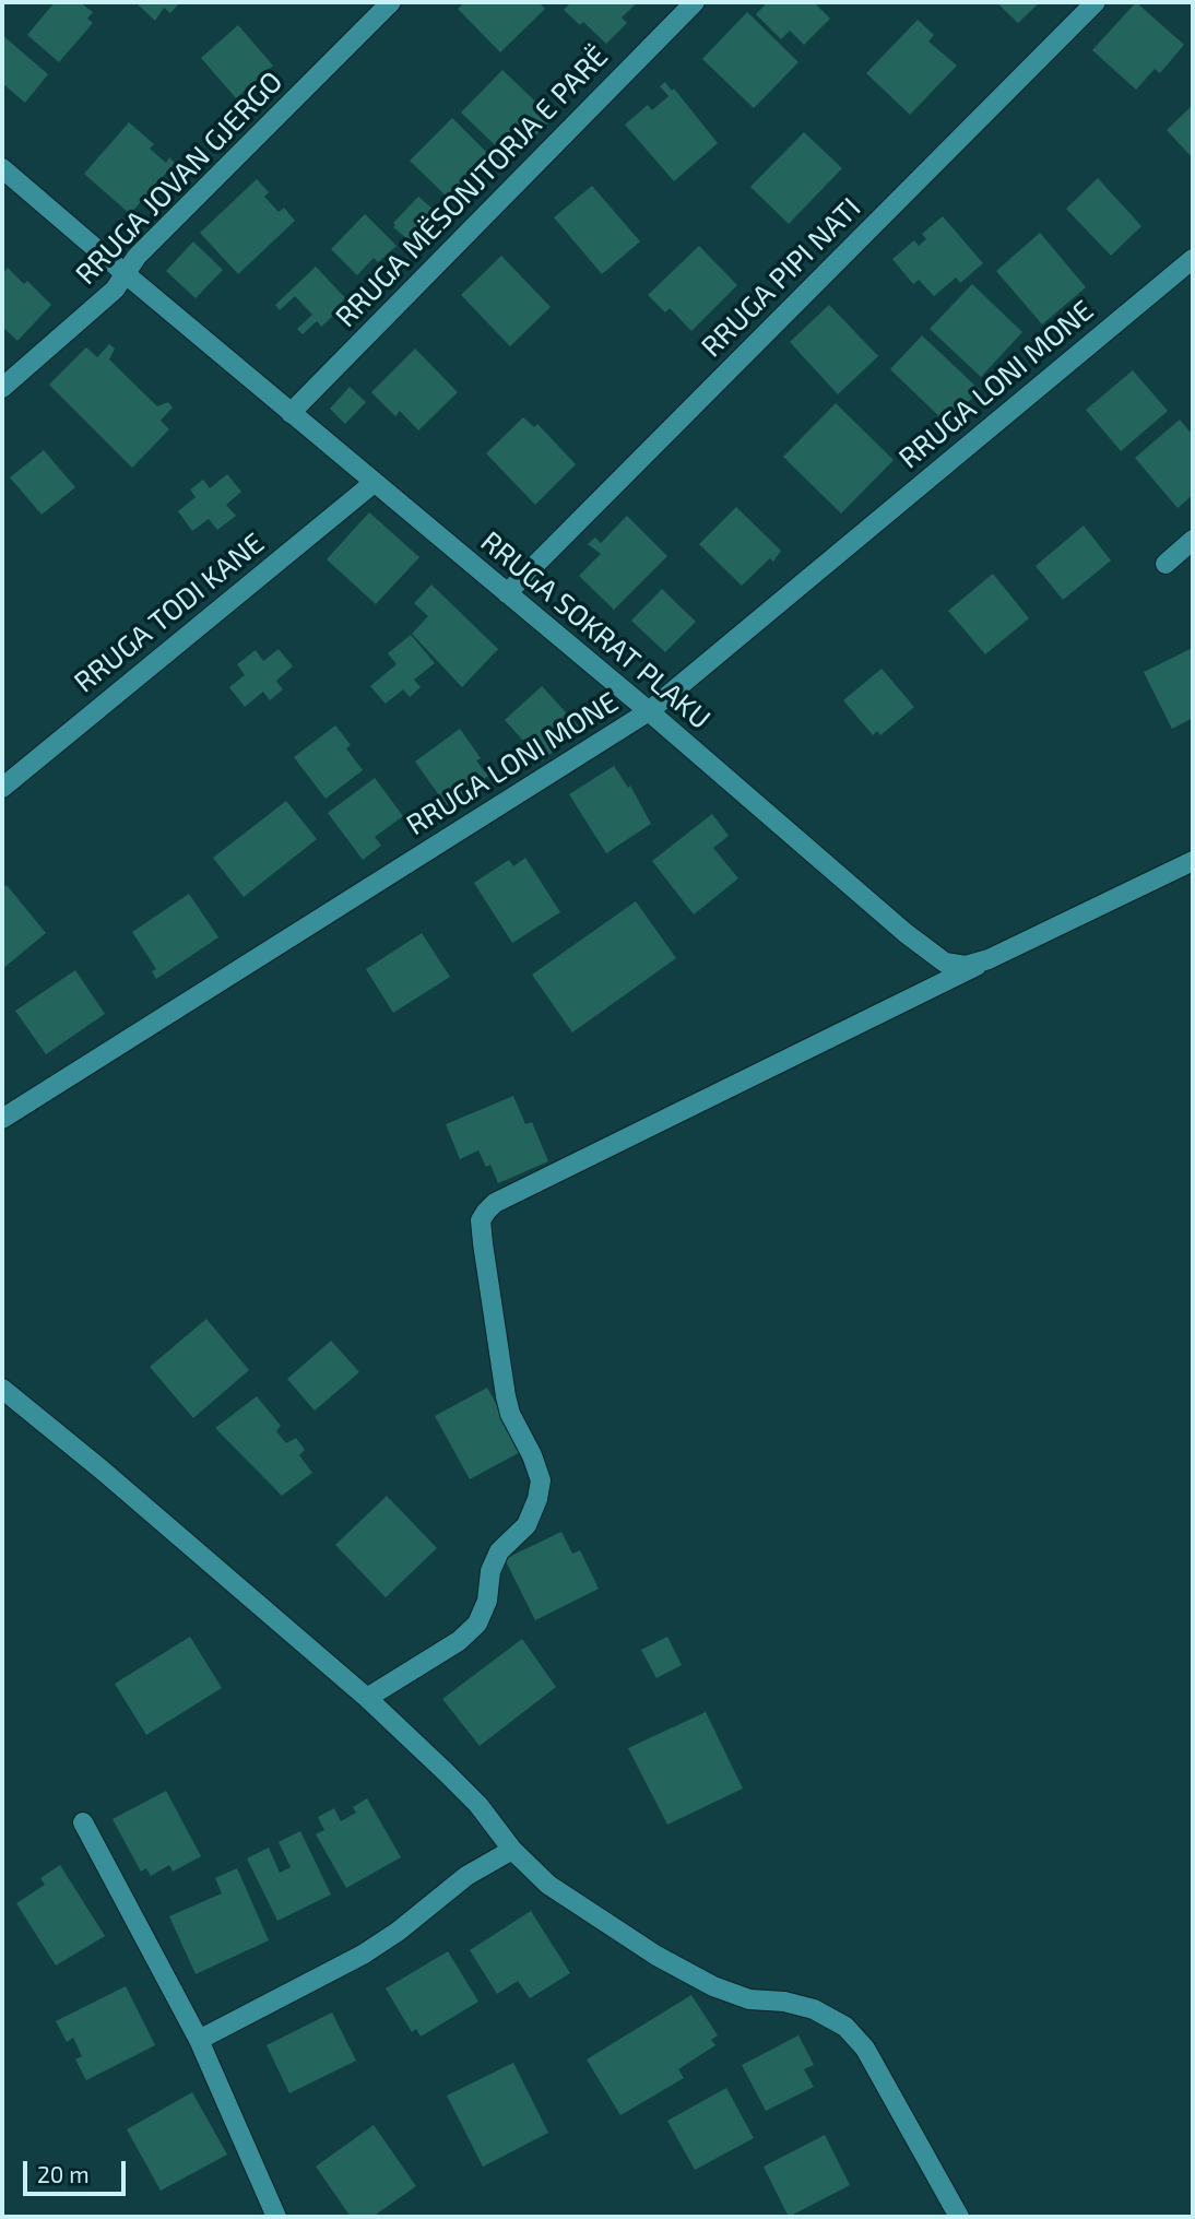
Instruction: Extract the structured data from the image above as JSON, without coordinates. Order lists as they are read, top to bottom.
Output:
{
  "streets": {
    "street": [
      "RRUGA JOVAN GJERGO",
      "RRUGA MËSONJTORJA E PARË",
      "RRUGA PIPI NATI",
      "RRUGA LONI MONE",
      "RRUGA TODI KANE",
      "RRUGA SOKRAT PLAKU"
    ]
  },
  "crossings": [
    ["RRUGA JOVAN GJERGO", "RRUGA SOKRAT PLAKU"],
    ["RRUGA MËSONJTORJA E PARË", "RRUGA SOKRAT PLAKU"],
    ["RRUGA PIPI NATI", "RRUGA SOKRAT PLAKU"],
    ["RRUGA LONI MONE", "RRUGA SOKRAT PLAKU"],
    ["RRUGA TODI KANE", "RRUGA SOKRAT PLAKU"]
  ],
  "scale_bar": "20 m"
}
